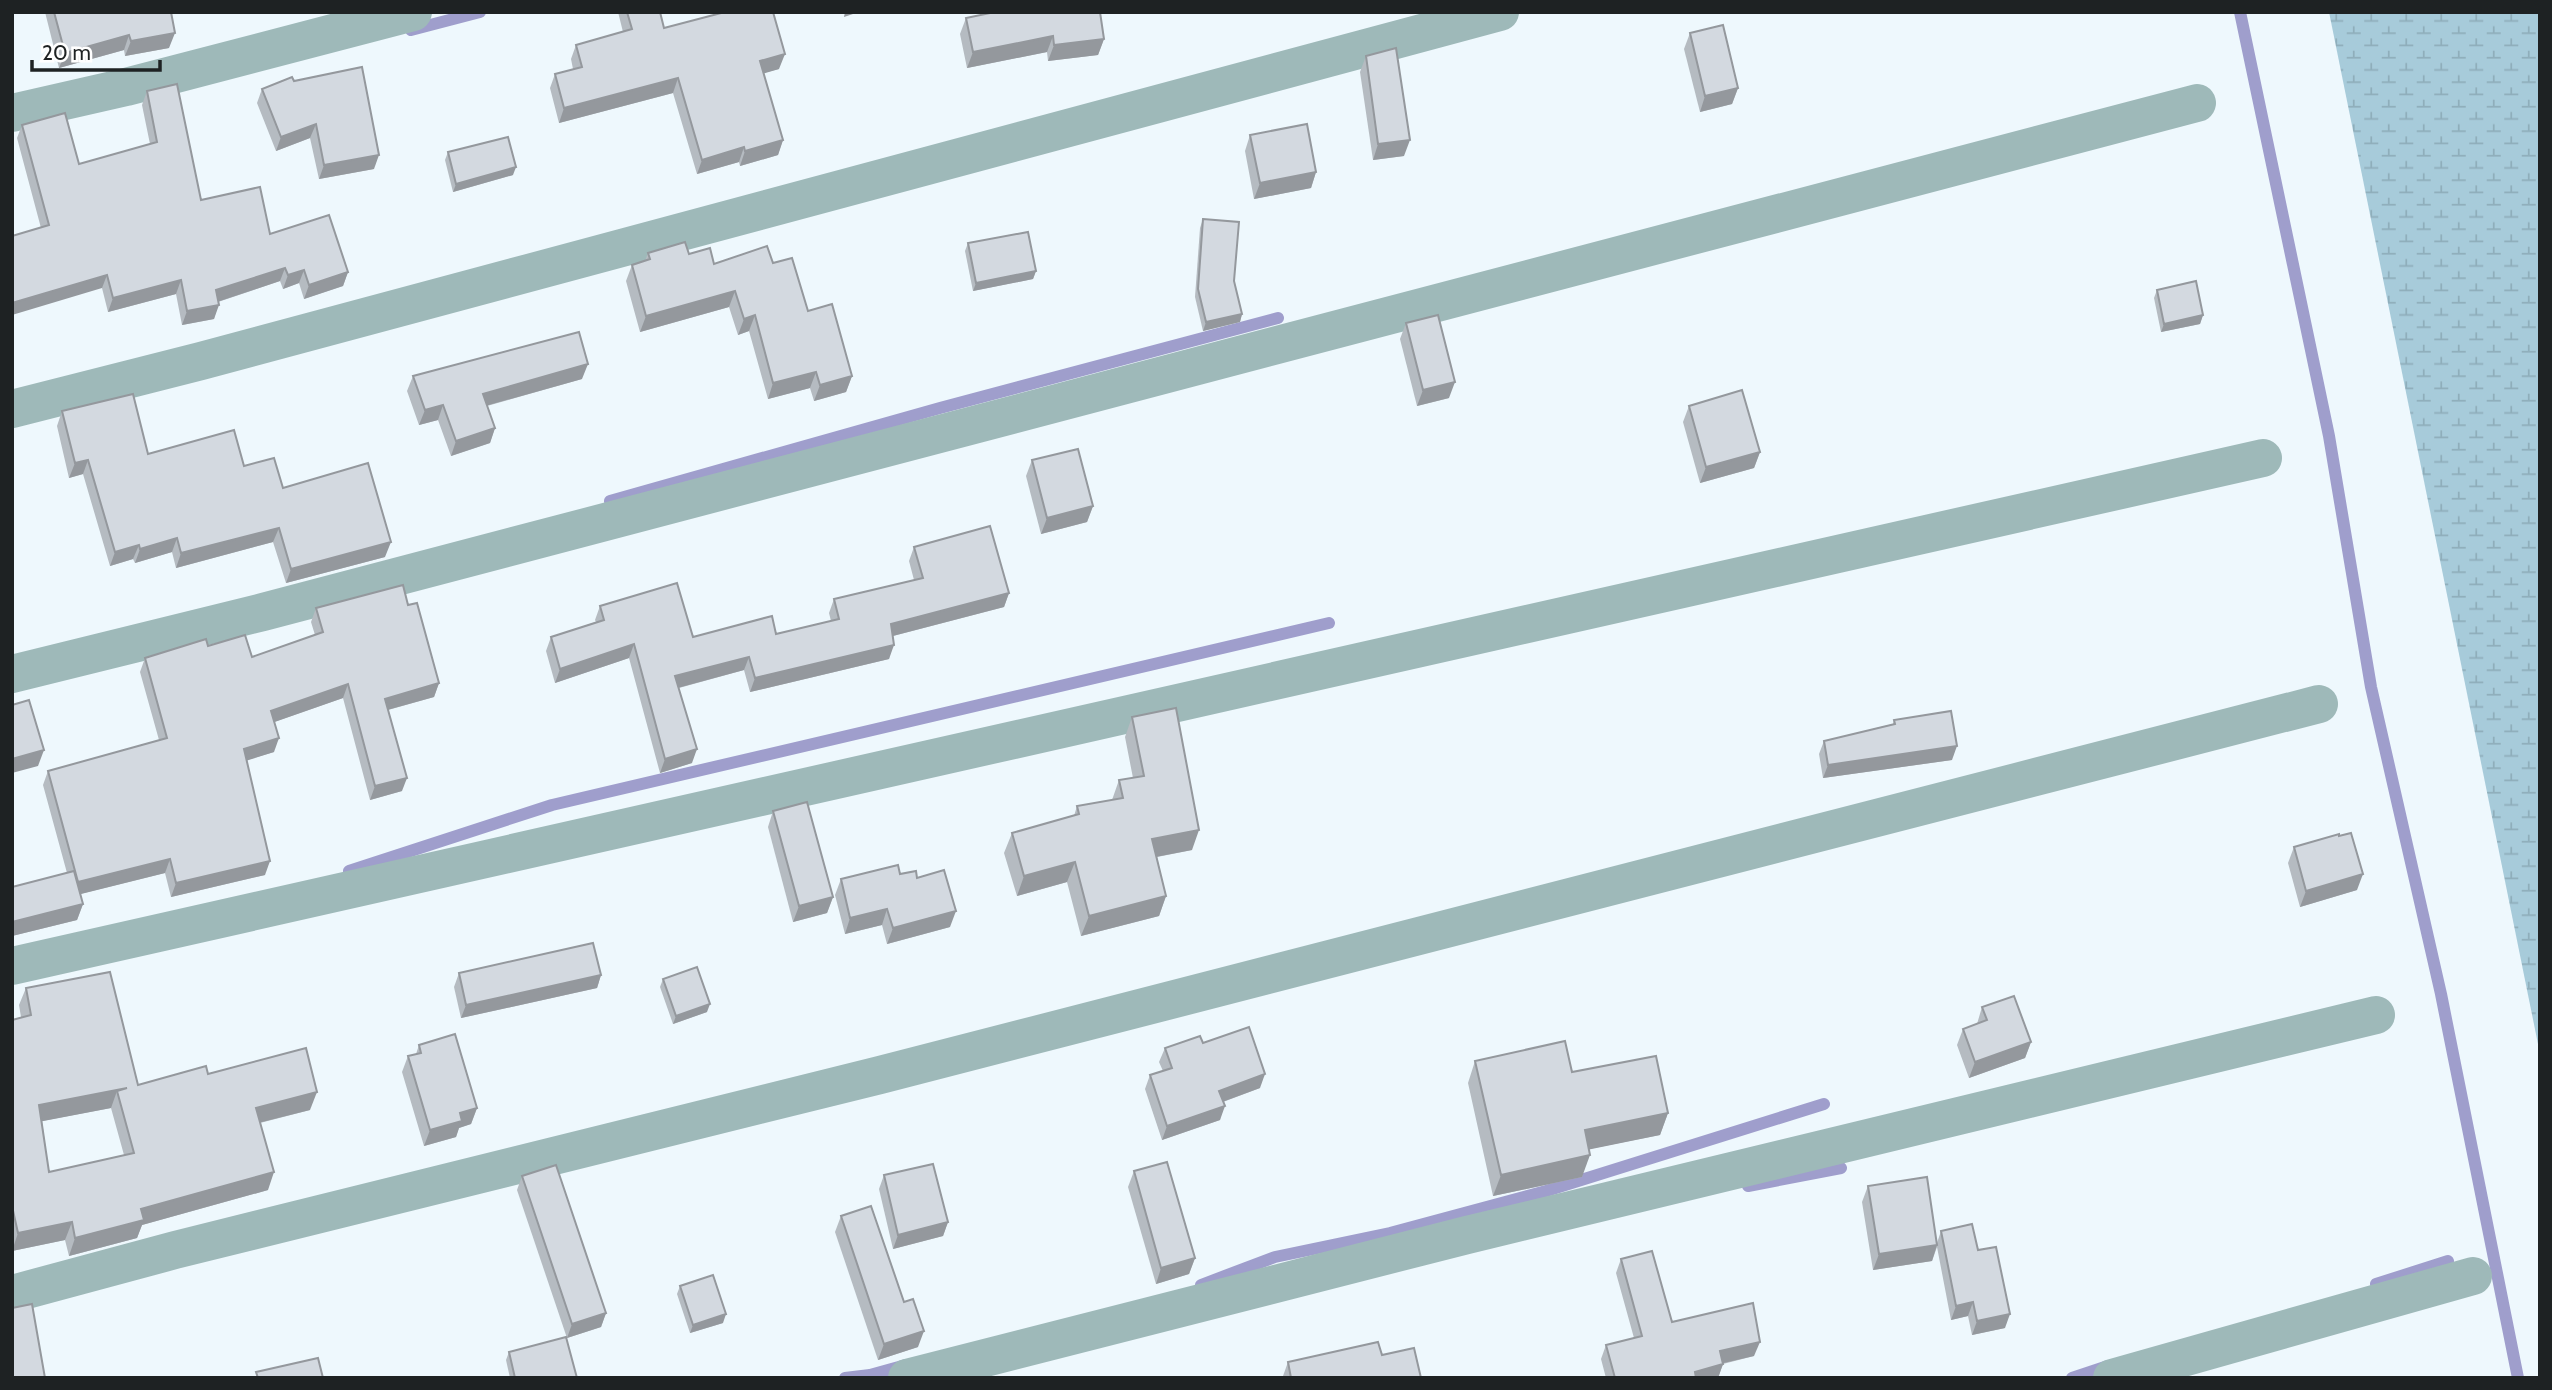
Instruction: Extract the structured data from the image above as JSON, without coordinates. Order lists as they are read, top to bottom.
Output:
{
  "scale_bar": "20 m"
}
